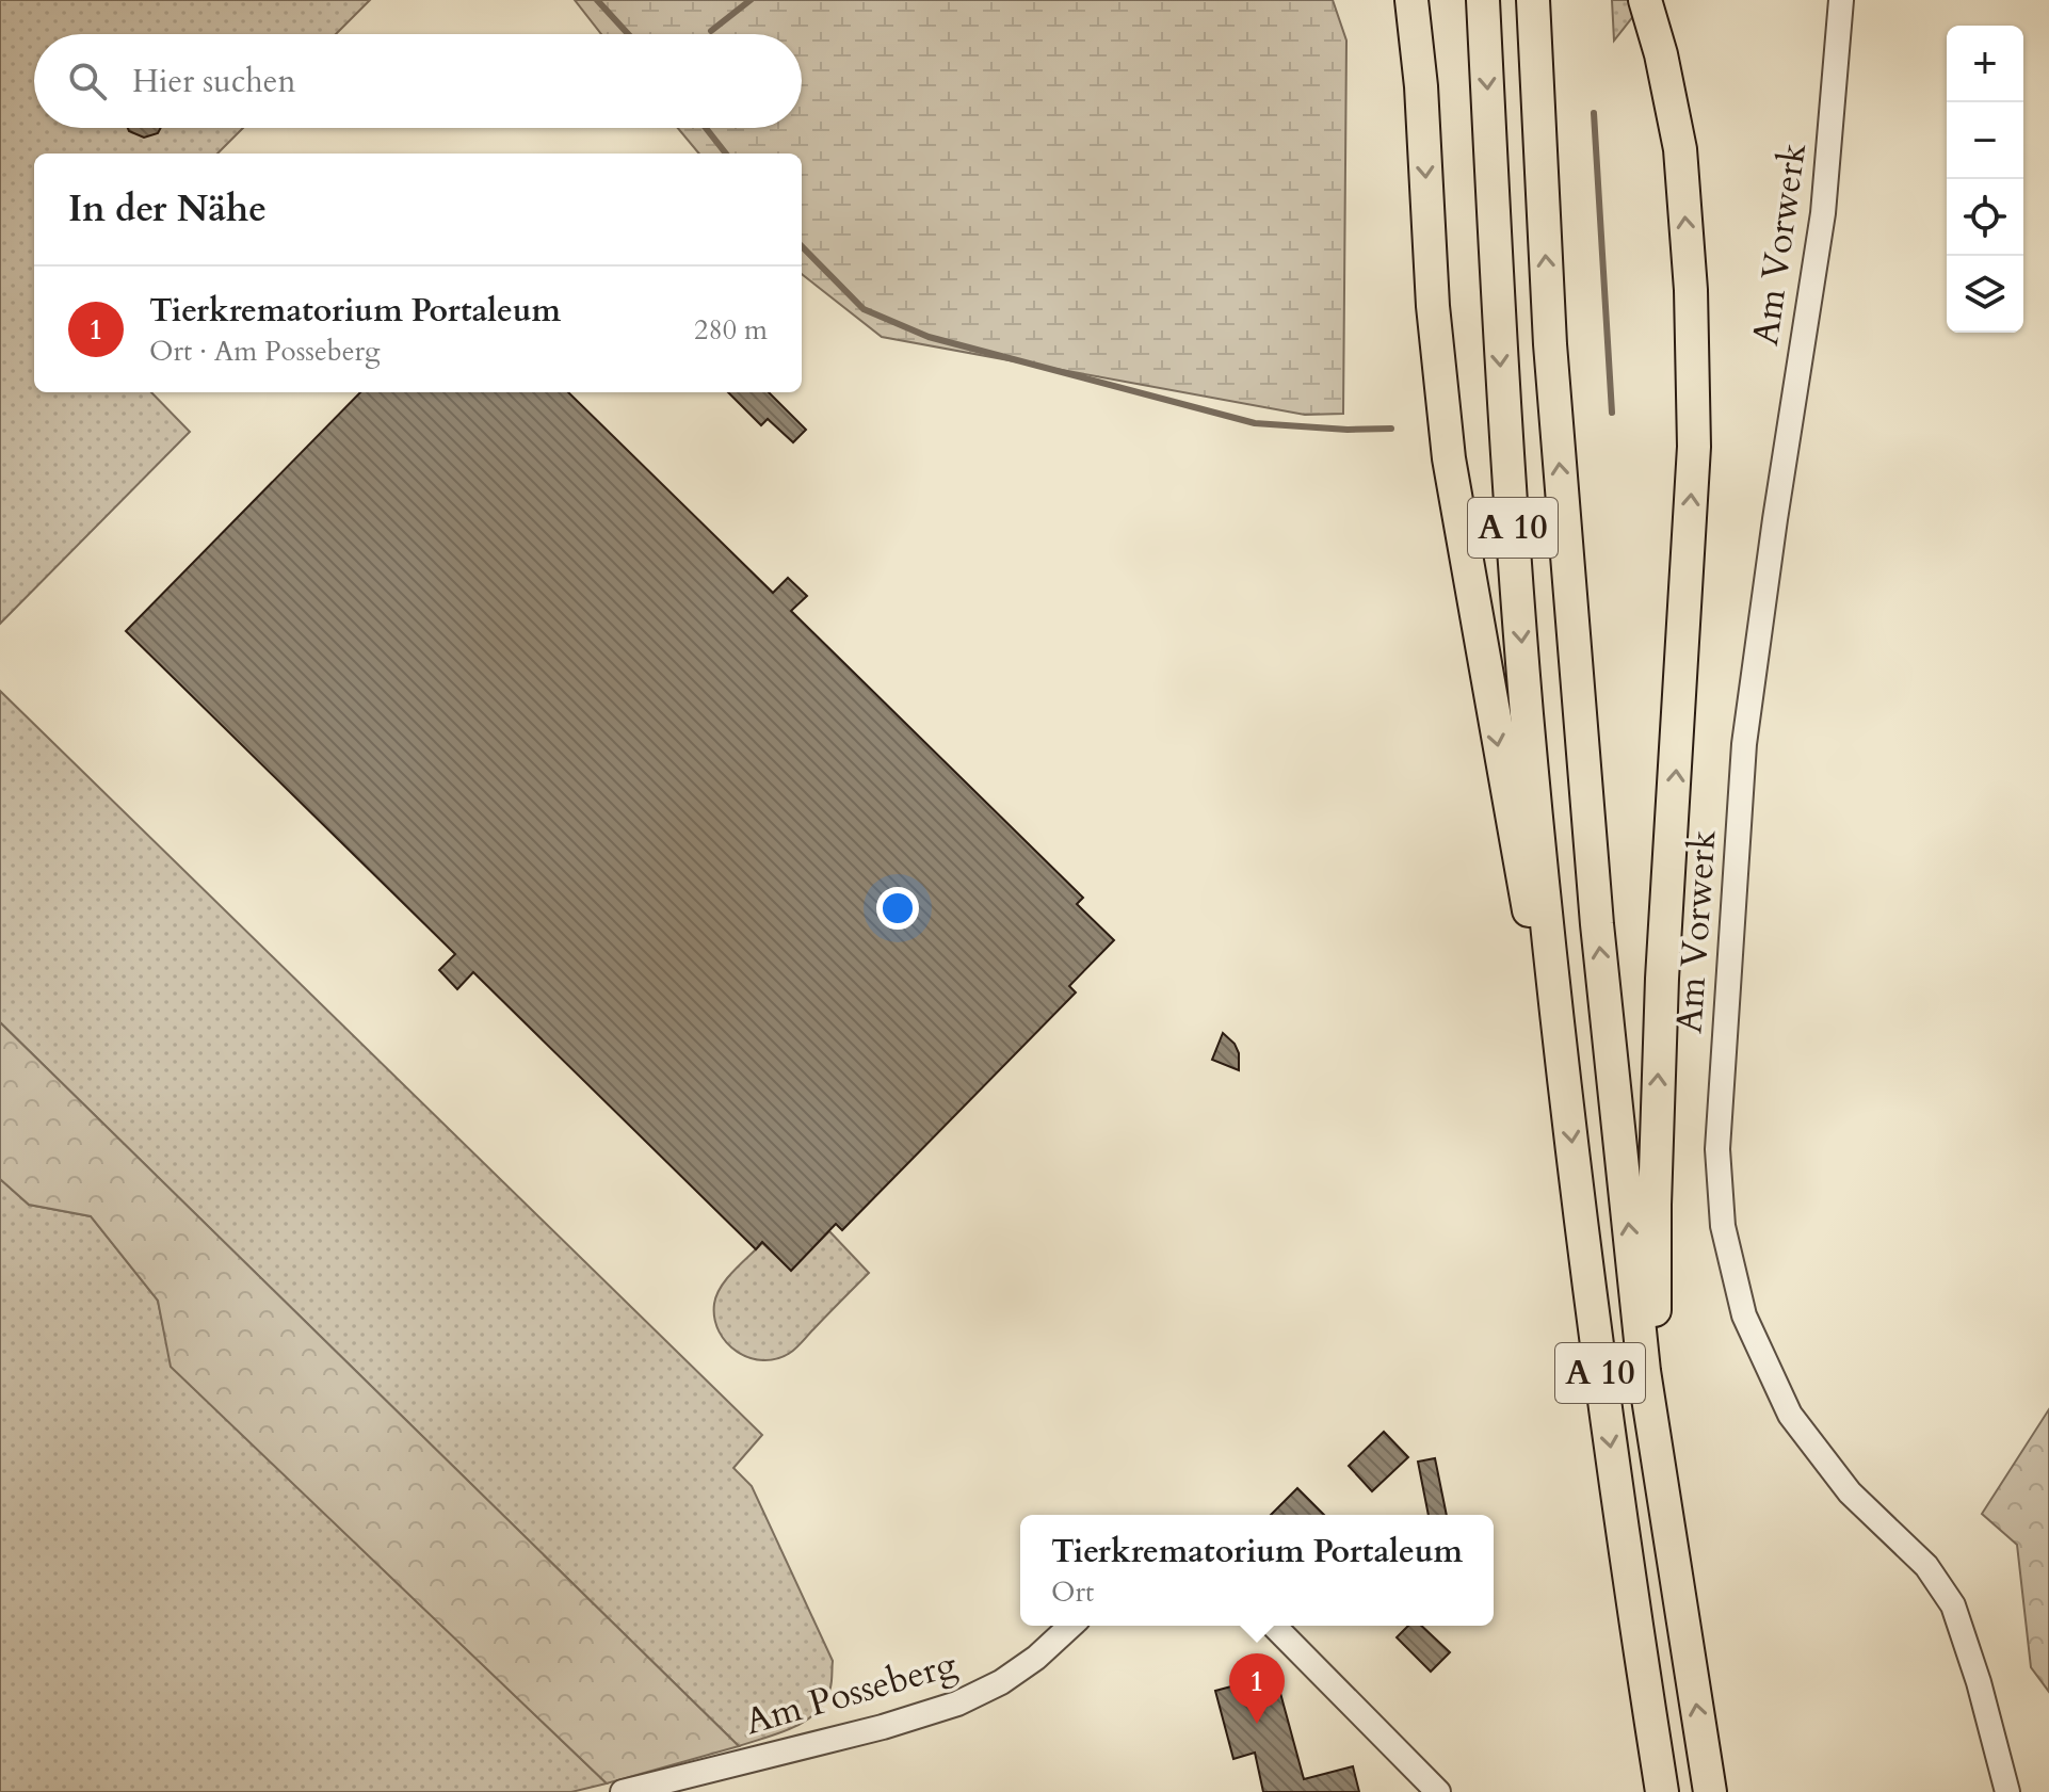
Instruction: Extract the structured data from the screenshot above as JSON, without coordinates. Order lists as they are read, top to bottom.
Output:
{
  "streets": {
    "highway": ["A 10"],
    "street": ["Am Vorwerk", "Am Posseberg"]
  },
  "page": {
    "map_buttons": ["+", "−"],
    "search": "Hier suchen",
    "heading": "In der Nähe",
    "list": [
      {
        "mark": "1",
        "name": "Tierkrematorium Portaleum",
        "note": "Ort · Am Posseberg",
        "value": "280 m"
      }
    ],
    "popup": ["Tierkrematorium Portaleum", "Ort"],
    "pins": "1"
  }
}
